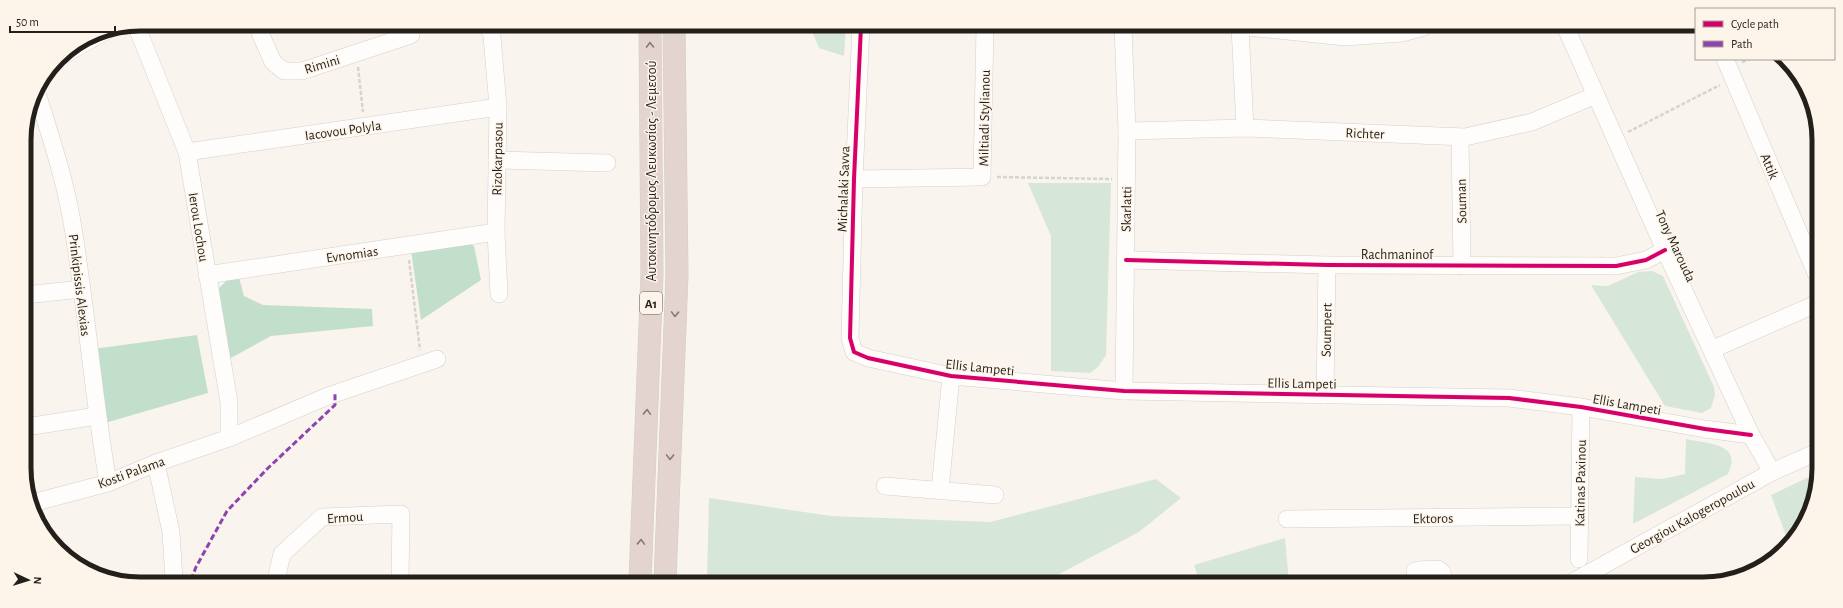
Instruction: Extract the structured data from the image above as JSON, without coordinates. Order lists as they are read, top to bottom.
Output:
{
  "streets": {
    "highway": ["Αυτοκινητόδρομος Λευκωσίας - Λεμεσού", "A1"],
    "street": [
      "Rimini",
      "Miltiadi Stylianou",
      "Iacovou Polyla",
      "Richter",
      "Rizokarpasou",
      "Attik",
      "Michalaki Savva",
      "Souman",
      "Skarlatti",
      "Ierou Lochou",
      "Tony Marouda",
      "Evnomias",
      "Rachmaninof",
      "Prinkipissis Alexias",
      "Soumpert",
      "Ellis Lampeti",
      "Kosti Palama",
      "Katinas Paxinou",
      "Georgiou Kalogeropoulou",
      "Ermou",
      "Ektoros"
    ]
  },
  "crossings": [
    ["Miltiadi Stylianou", "Michalaki Savva"],
    ["Iacovou Polyla", "Rizokarpasou"],
    ["Iacovou Polyla", "Ierou Lochou"],
    ["Richter", "Souman"],
    ["Richter", "Skarlatti"],
    ["Richter", "Tony Marouda"],
    ["Rizokarpasou", "Evnomias"],
    ["Michalaki Savva", "Ellis Lampeti"],
    ["Souman", "Rachmaninof"],
    ["Skarlatti", "Rachmaninof"],
    ["Skarlatti", "Ellis Lampeti"],
    ["Ierou Lochou", "Evnomias"],
    ["Ierou Lochou", "Kosti Palama"],
    ["Tony Marouda", "Rachmaninof"],
    ["Tony Marouda", "Ellis Lampeti"],
    ["Tony Marouda", "Georgiou Kalogeropoulou"],
    ["Rachmaninof", "Soumpert"],
    ["Prinkipissis Alexias", "Kosti Palama"],
    ["Soumpert", "Ellis Lampeti"],
    ["Ellis Lampeti", "Katinas Paxinou"],
    ["Katinas Paxinou", "Ektoros"]
  ],
  "legend": ["Cycle path", "Path"],
  "scale_bar": "50 m",
  "north": "right"
}
